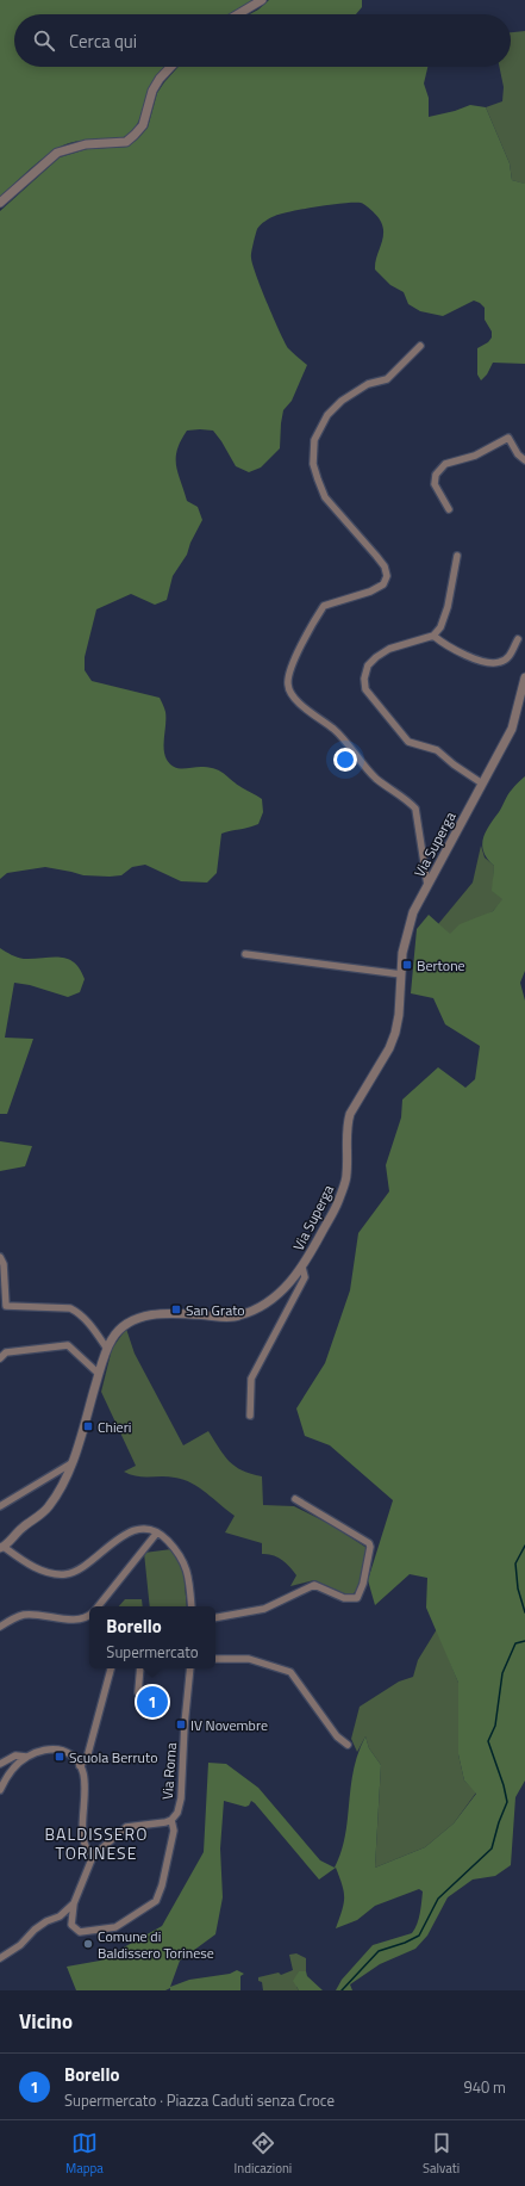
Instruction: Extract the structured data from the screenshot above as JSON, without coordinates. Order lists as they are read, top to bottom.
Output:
{
  "streets": {
    "street": ["Via Superga", "Via Roma"]
  },
  "districts": ["BALDISSERO TORINESE"],
  "places": {
    "transit": [
      "Bertone",
      "San Grato",
      "Chieri",
      "IV Novembre",
      "Scuola Berruto"
    ],
    "other": ["Comune di Baldissero Torinese"]
  },
  "page": {
    "search": "Cerca qui",
    "popup": ["Borello", "Supermercato"],
    "pins": "1",
    "heading": "Vicino",
    "list": [
      {
        "mark": "1",
        "name": "Borello",
        "note": "Supermercato · Piazza Caduti senza Croce",
        "value": "940 m"
      }
    ],
    "nav": ["Mappa", "Indicazioni", "Salvati"]
  }
}
